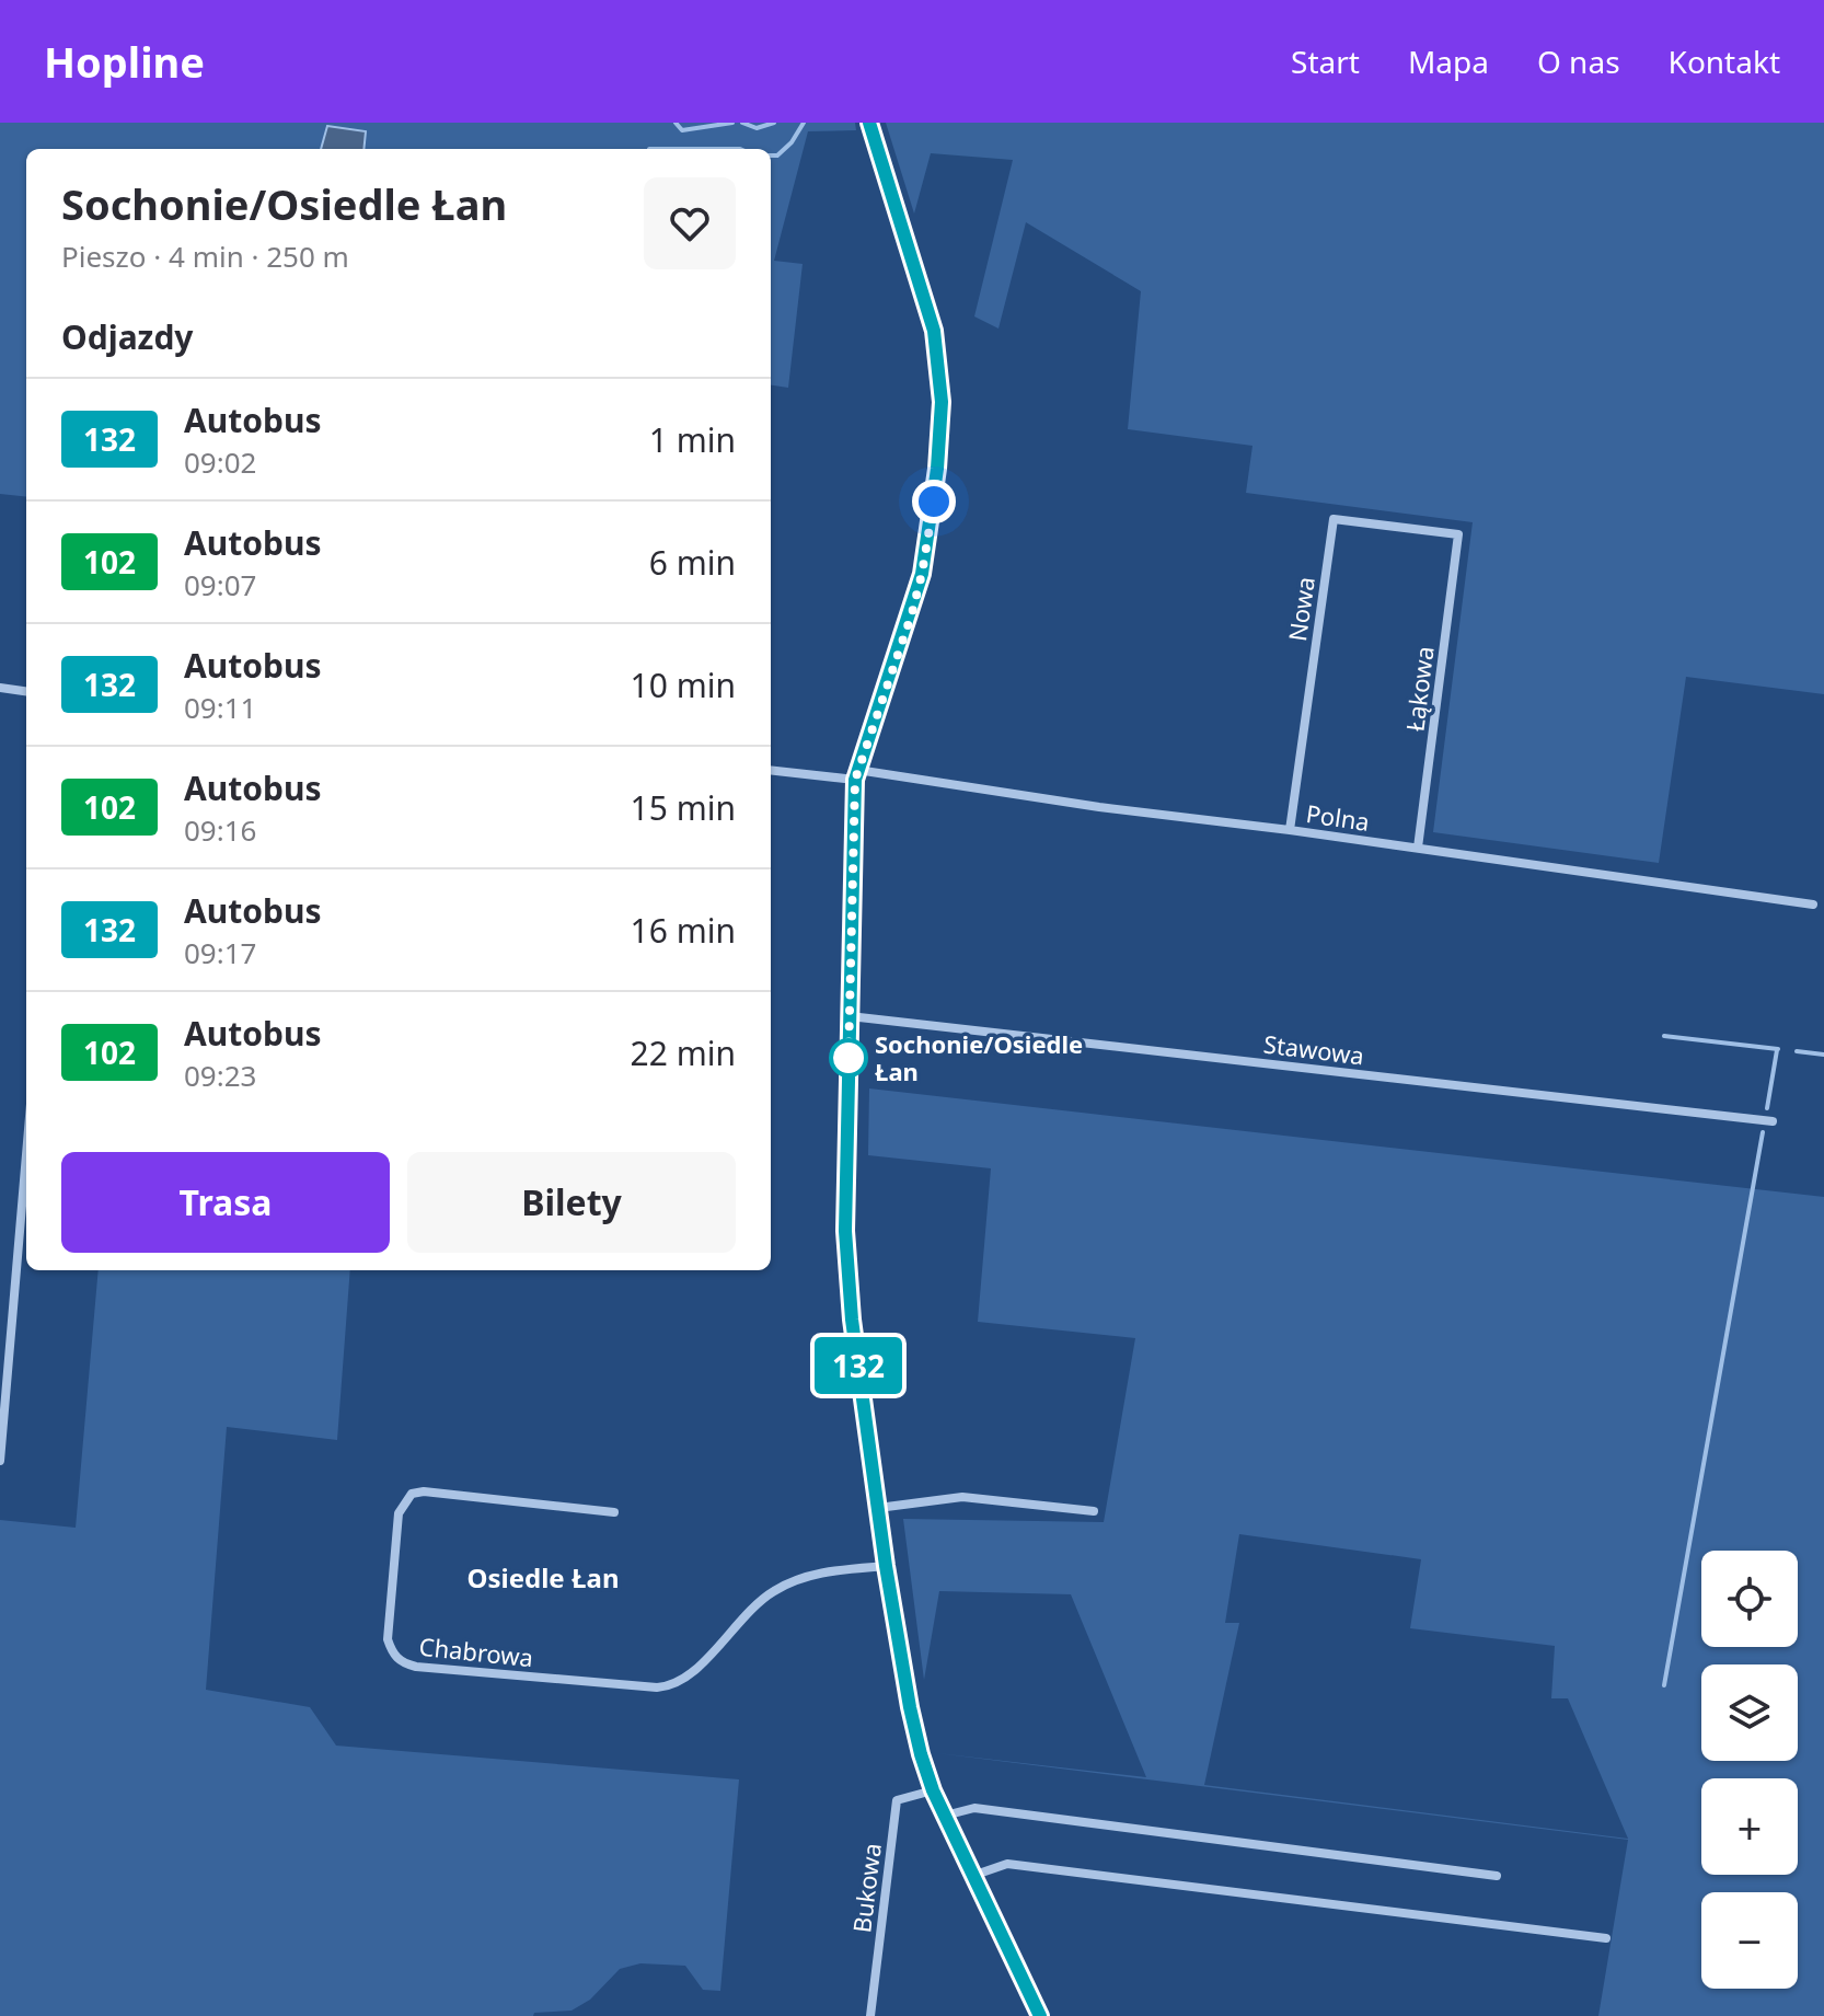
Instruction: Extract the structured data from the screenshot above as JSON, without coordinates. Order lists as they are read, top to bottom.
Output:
{
  "streets": {
    "street": [
      "Nowa",
      "Łąkowa",
      "Polna",
      "Stawowa",
      "Chabrowa",
      "Bukowa"
    ]
  },
  "crossings": [
    ["Nowa", "Łąkowa"],
    ["Nowa", "Polna"],
    ["Łąkowa", "Polna"]
  ],
  "districts": ["Osiedle Łan"],
  "places": ["Sochonie/Osiedle Łan"],
  "lines": ["bus line 132"],
  "page": {
    "header": "Hopline",
    "nav": [
      "Start",
      "Mapa",
      "O nas",
      "Kontakt"
    ],
    "on_map": "132",
    "heading": [
      ["Sochonie/Osiedle Łan", "Pieszo · 4 min · 250 m"],
      "Odjazdy"
    ],
    "list": [
      {
        "mark": "132",
        "name": "Autobus",
        "note": "09:02",
        "value": "1 min"
      },
      {
        "mark": "102",
        "name": "Autobus",
        "note": "09:07",
        "value": "6 min"
      },
      {
        "mark": "132",
        "name": "Autobus",
        "note": "09:11",
        "value": "10 min"
      },
      {
        "mark": "102",
        "name": "Autobus",
        "note": "09:16",
        "value": "15 min"
      },
      {
        "mark": "132",
        "name": "Autobus",
        "note": "09:17",
        "value": "16 min"
      },
      {
        "mark": "102",
        "name": "Autobus",
        "note": "09:23",
        "value": "22 min"
      }
    ],
    "buttons": ["Trasa", "Bilety"],
    "map_buttons": ["+", "−"]
  }
}
